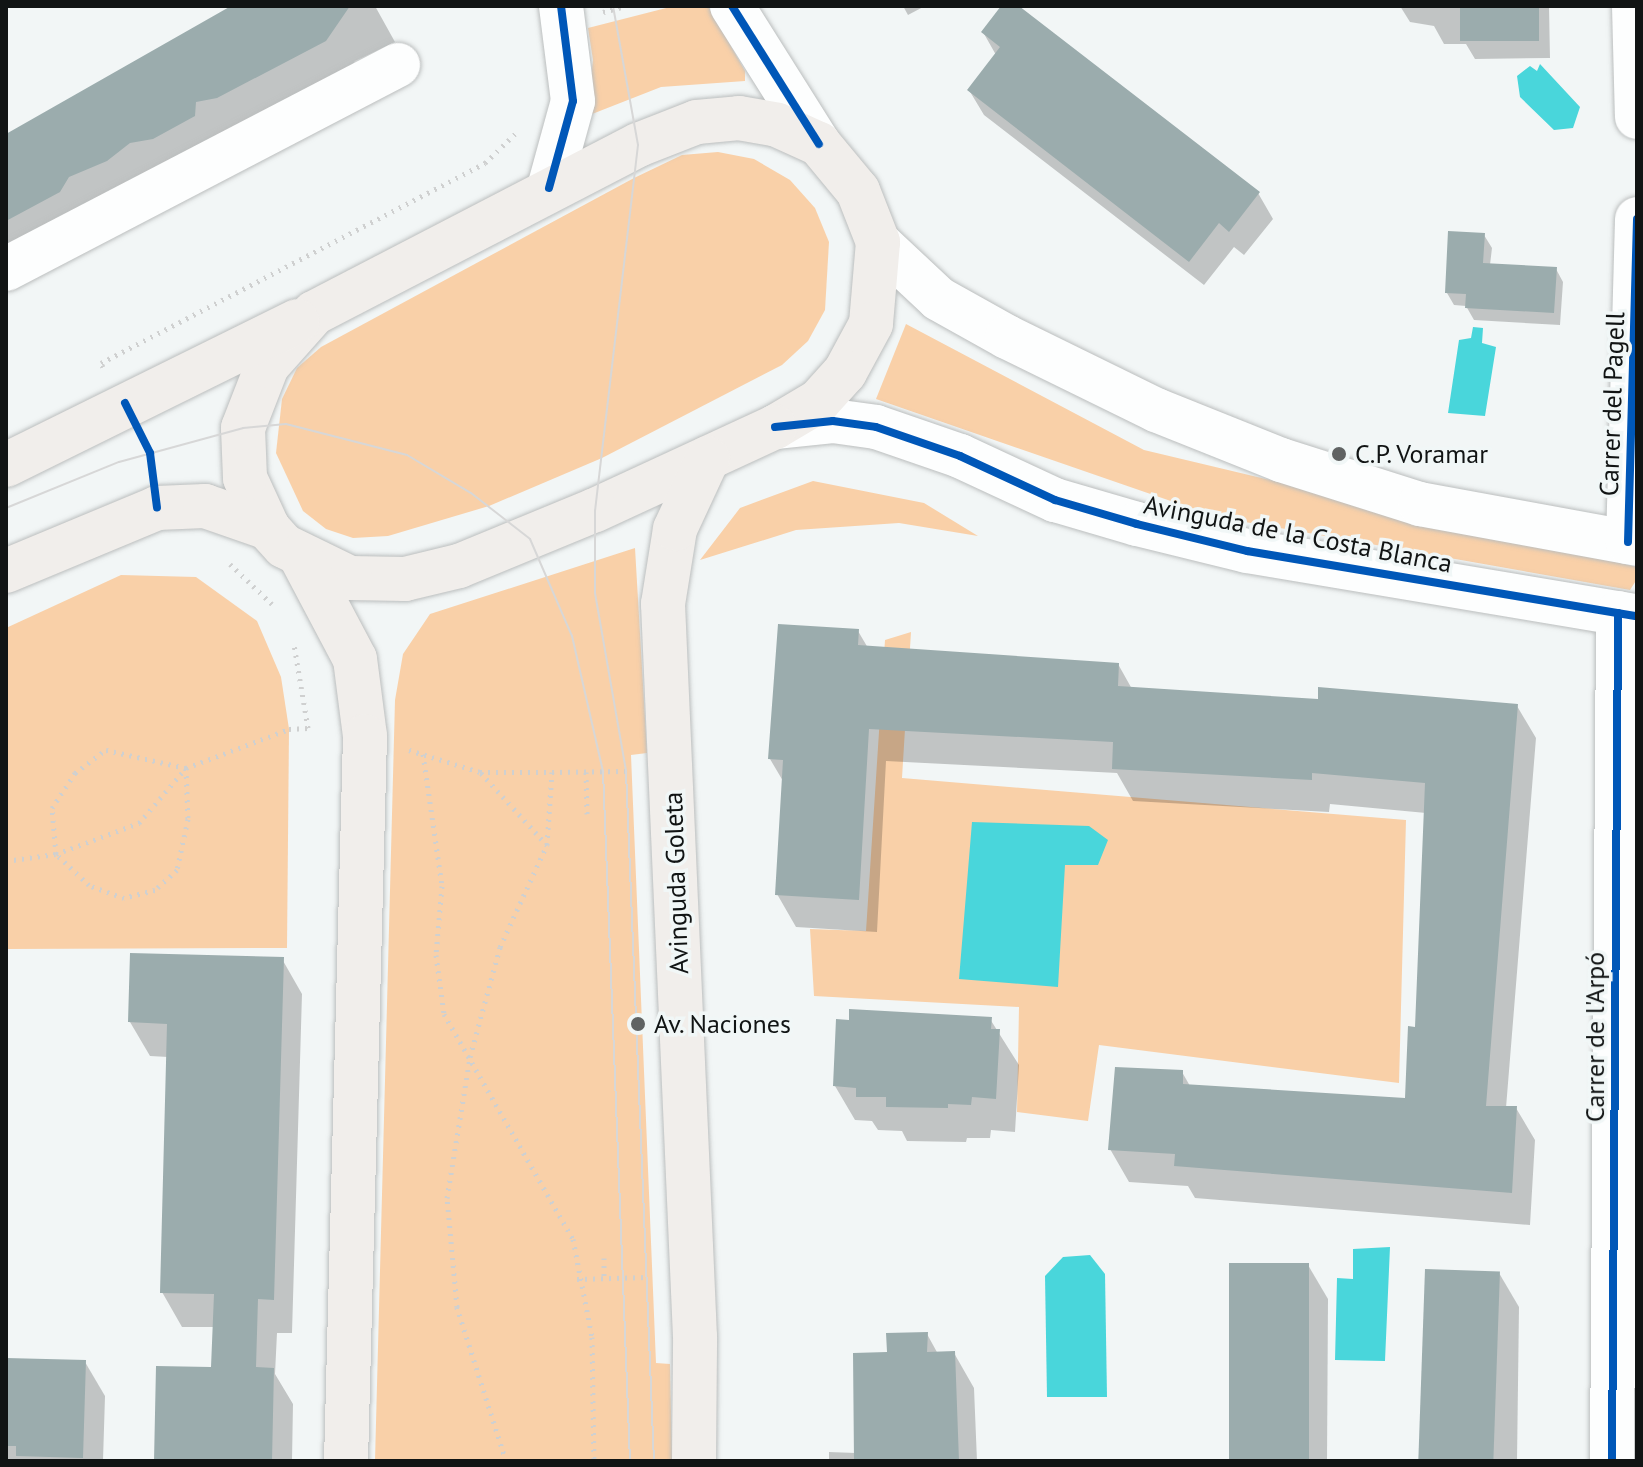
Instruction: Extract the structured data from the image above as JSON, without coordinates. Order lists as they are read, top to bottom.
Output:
{
  "streets": {
    "main road": ["Avinguda Goleta"],
    "street": ["Carrer del Pagell", "Avinguda de la Costa Blanca", "Carrer de l'Arpó"]
  },
  "crossings": [
    ["Carrer del Pagell", "Avinguda de la Costa Blanca"],
    ["Avinguda de la Costa Blanca", "Carrer de l'Arpó"]
  ],
  "places": ["C.P. Voramar", "Av. Naciones"]
}
